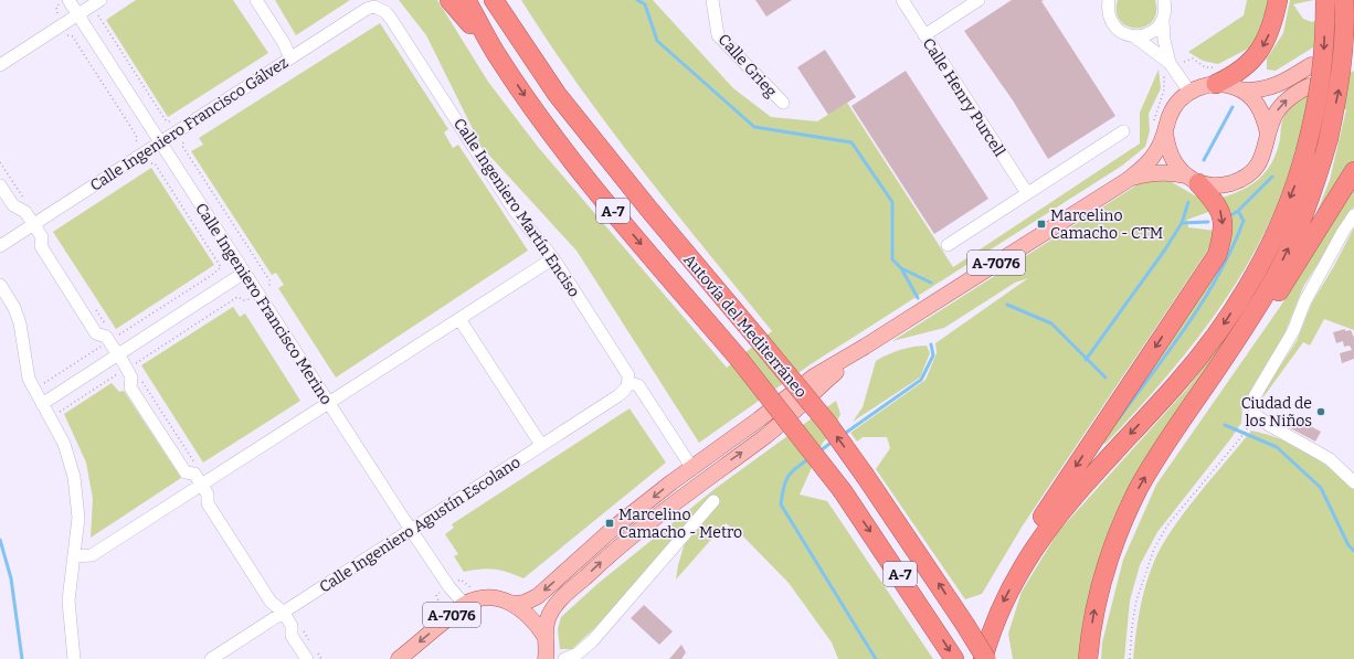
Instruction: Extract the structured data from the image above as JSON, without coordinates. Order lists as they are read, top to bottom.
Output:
{
  "streets": {
    "highway": ["A-7", "Autovía del Mediterráneo"],
    "main road": ["A-7076"],
    "street": [
      "Calle Grieg",
      "Calle Henry Purcell",
      "Calle Ingeniero Francisco Gálvez",
      "Calle Ingeniero Martín Enciso",
      "Calle Ingeniero Francisco Merino",
      "Calle Ingeniero Agustín Escolano"
    ]
  },
  "crossings": [
    ["Calle Ingeniero Francisco Gálvez", "Calle Ingeniero Martín Enciso"],
    ["Calle Ingeniero Francisco Gálvez", "Calle Ingeniero Francisco Merino"],
    ["Calle Ingeniero Martín Enciso", "Calle Ingeniero Agustín Escolano"],
    ["A-7076", "Calle Ingeniero Francisco Merino"],
    ["Calle Ingeniero Francisco Merino", "Calle Ingeniero Agustín Escolano"]
  ],
  "places": {
    "transit": ["Marcelino Camacho - CTM", "Marcelino Camacho - Metro"],
    "other": ["Ciudad de los Niños"]
  }
}
